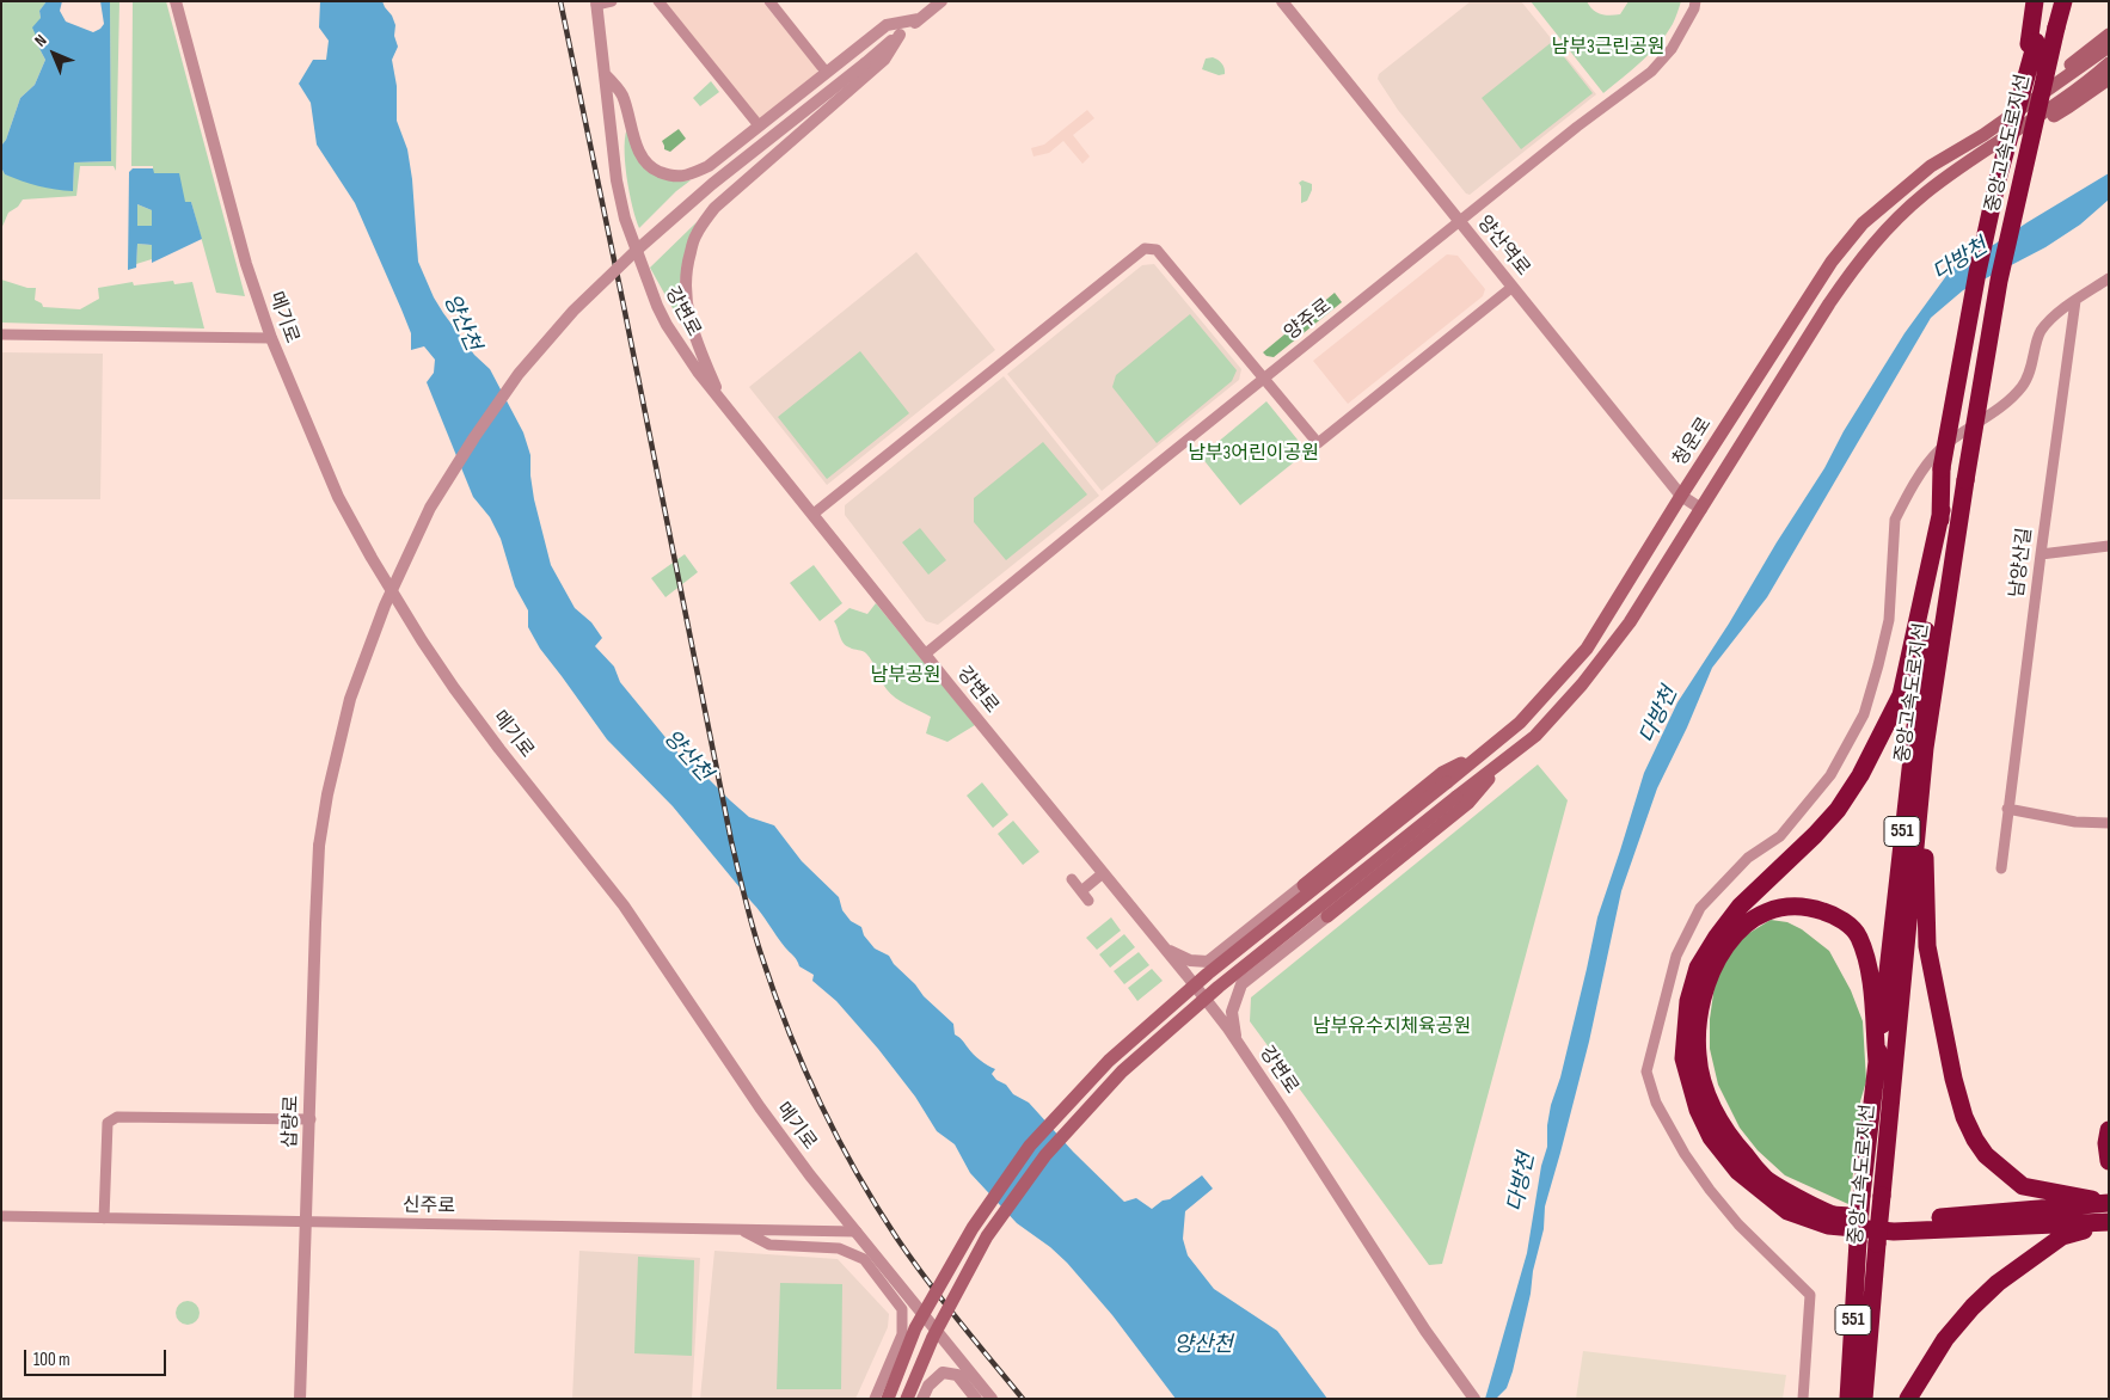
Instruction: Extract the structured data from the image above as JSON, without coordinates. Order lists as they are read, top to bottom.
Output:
{
  "streets": {
    "highway": ["중앙고속도로지선", "551"],
    "main road": ["청운로"],
    "street": [
      "양산역로",
      "강변로",
      "메기로",
      "양주로",
      "남양산길",
      "삽량로",
      "신주로"
    ]
  },
  "crossings": [
    ["중앙고속도로지선", "551"],
    ["양산역로", "양주로"],
    ["양산역로", "청운로"],
    ["강변로", "양주로"],
    ["메기로", "신주로"],
    ["삽량로", "신주로"]
  ],
  "water": ["다방천", "양산천"],
  "parks": [
    "남부3근린공원",
    "남부3어린이공원",
    "남부공원",
    "남부유수지체육공원"
  ],
  "scale_bar": "100 m",
  "north": "top left"
}
